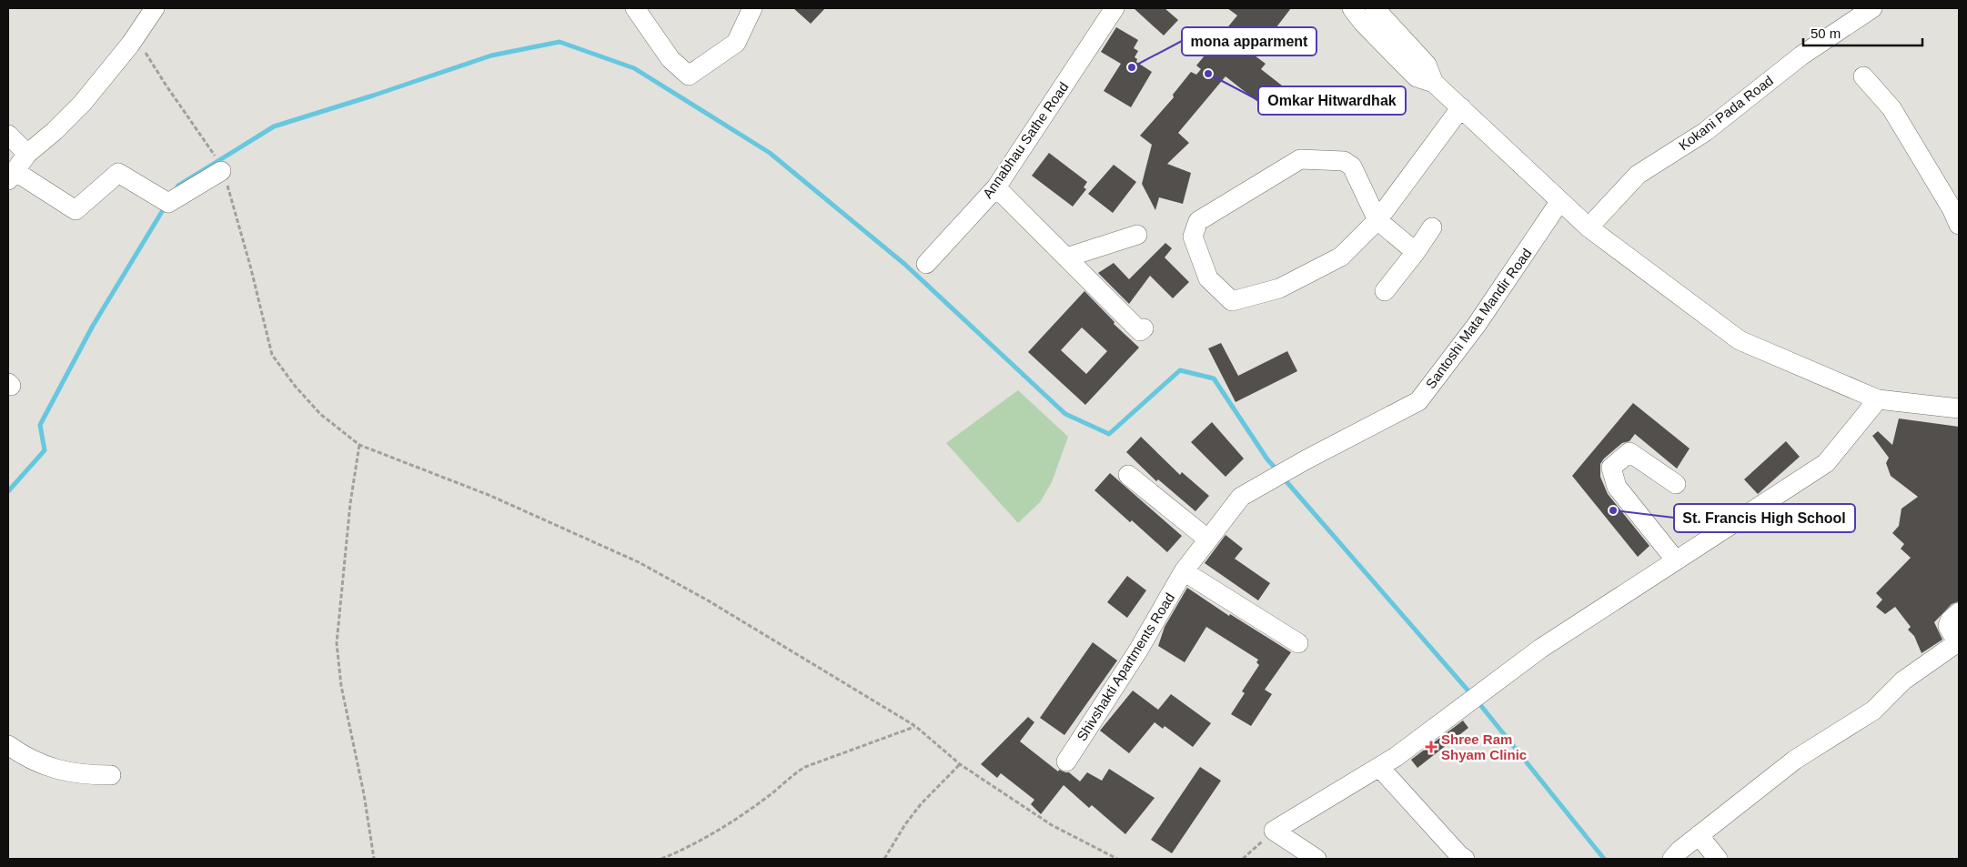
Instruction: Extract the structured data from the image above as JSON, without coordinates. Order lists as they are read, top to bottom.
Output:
{
  "streets": {
    "street": [
      "Kokani Pada Road",
      "Annabhau Sathe Road",
      "Santoshi Mata Mandir Road",
      "Shivshakti Apartments Road"
    ]
  },
  "crossings": [
    ["Santoshi Mata Mandir Road", "Shivshakti Apartments Road"]
  ],
  "places": {
    "other": ["mona apparment", "Omkar Hitwardhak", "St. Francis High School"],
    "health": ["Shree Ram Shyam Clinic"]
  },
  "scale_bar": "50 m"
}
